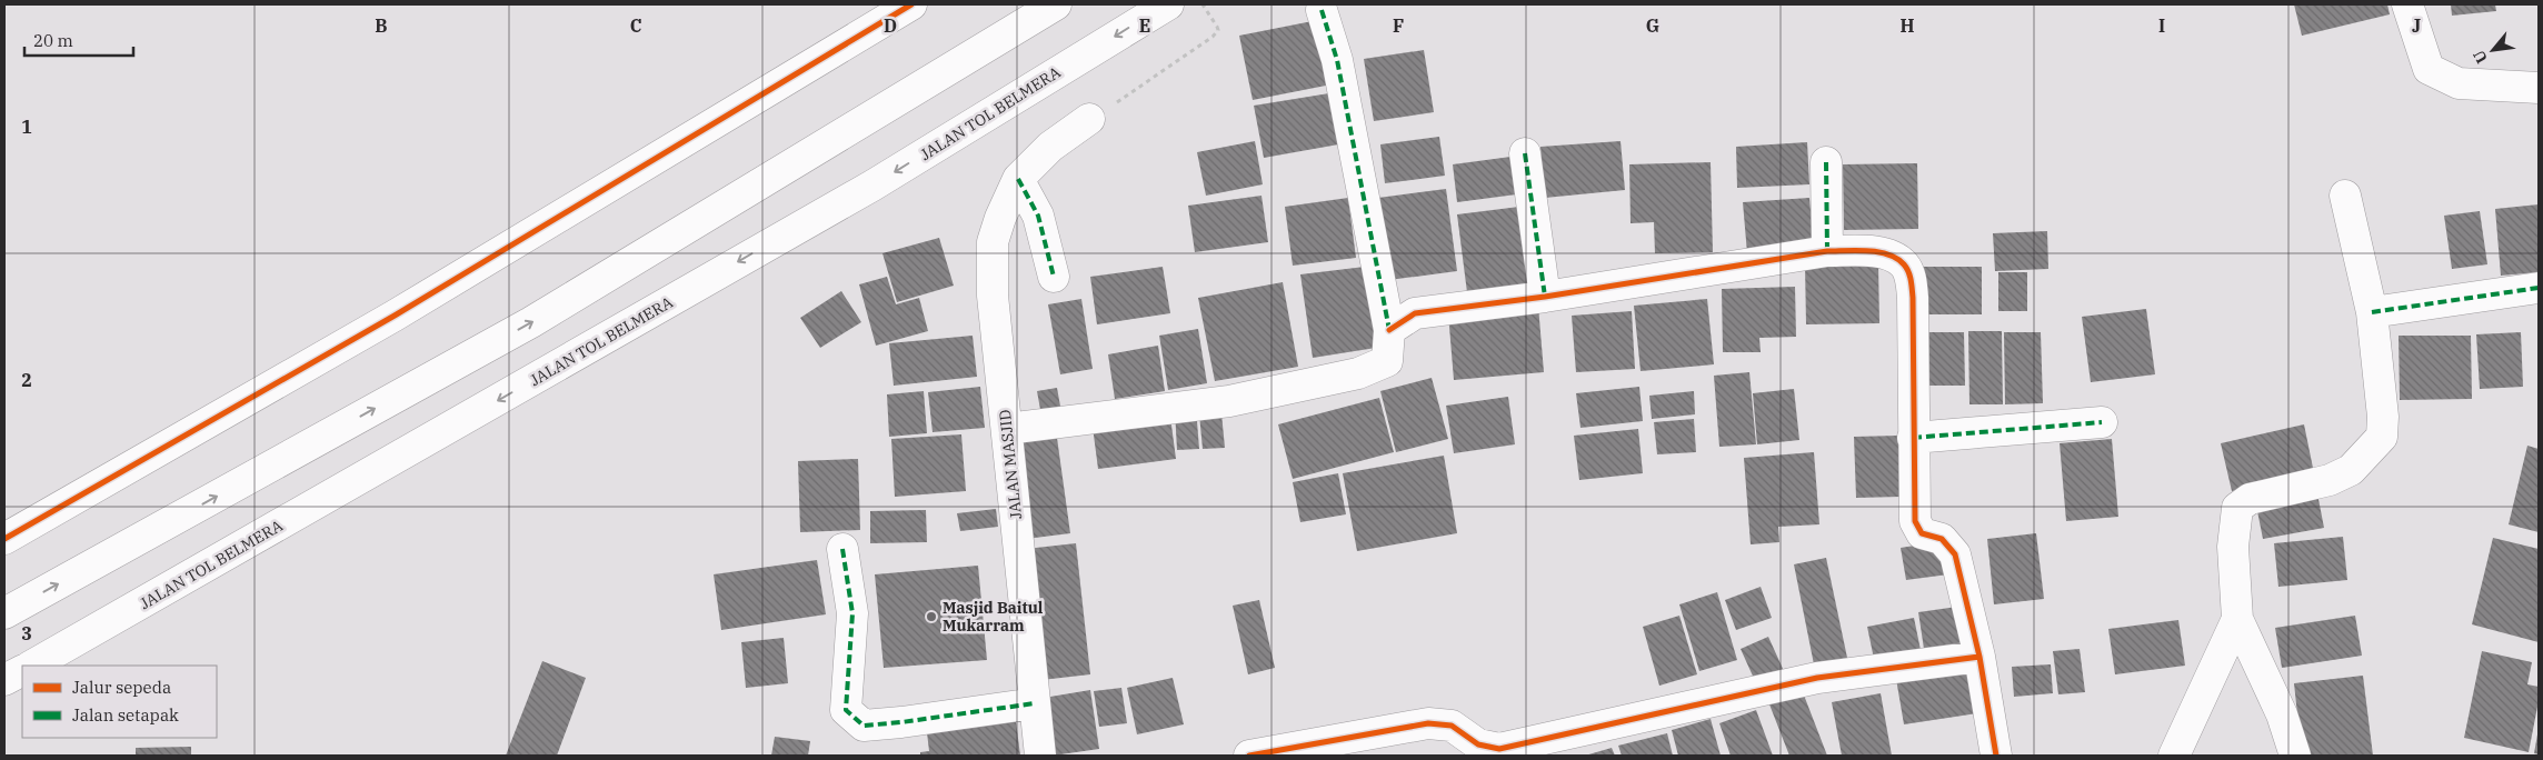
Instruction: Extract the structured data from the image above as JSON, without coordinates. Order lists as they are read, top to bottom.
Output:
{
  "streets": {
    "main road": ["JALAN TOL BELMERA", "JALAN MASJID"]
  },
  "places": ["Masjid Baitul Mukarram"],
  "legend": ["Jalur sepeda", "Jalan setapak"],
  "scale_bar": "20 m",
  "north": "bottom left",
  "grid": {
    "columns": [
      "B",
      "C",
      "D",
      "E",
      "F",
      "G",
      "H",
      "I",
      "J"
    ],
    "rows": ["1", "2", "3"]
  }
}
